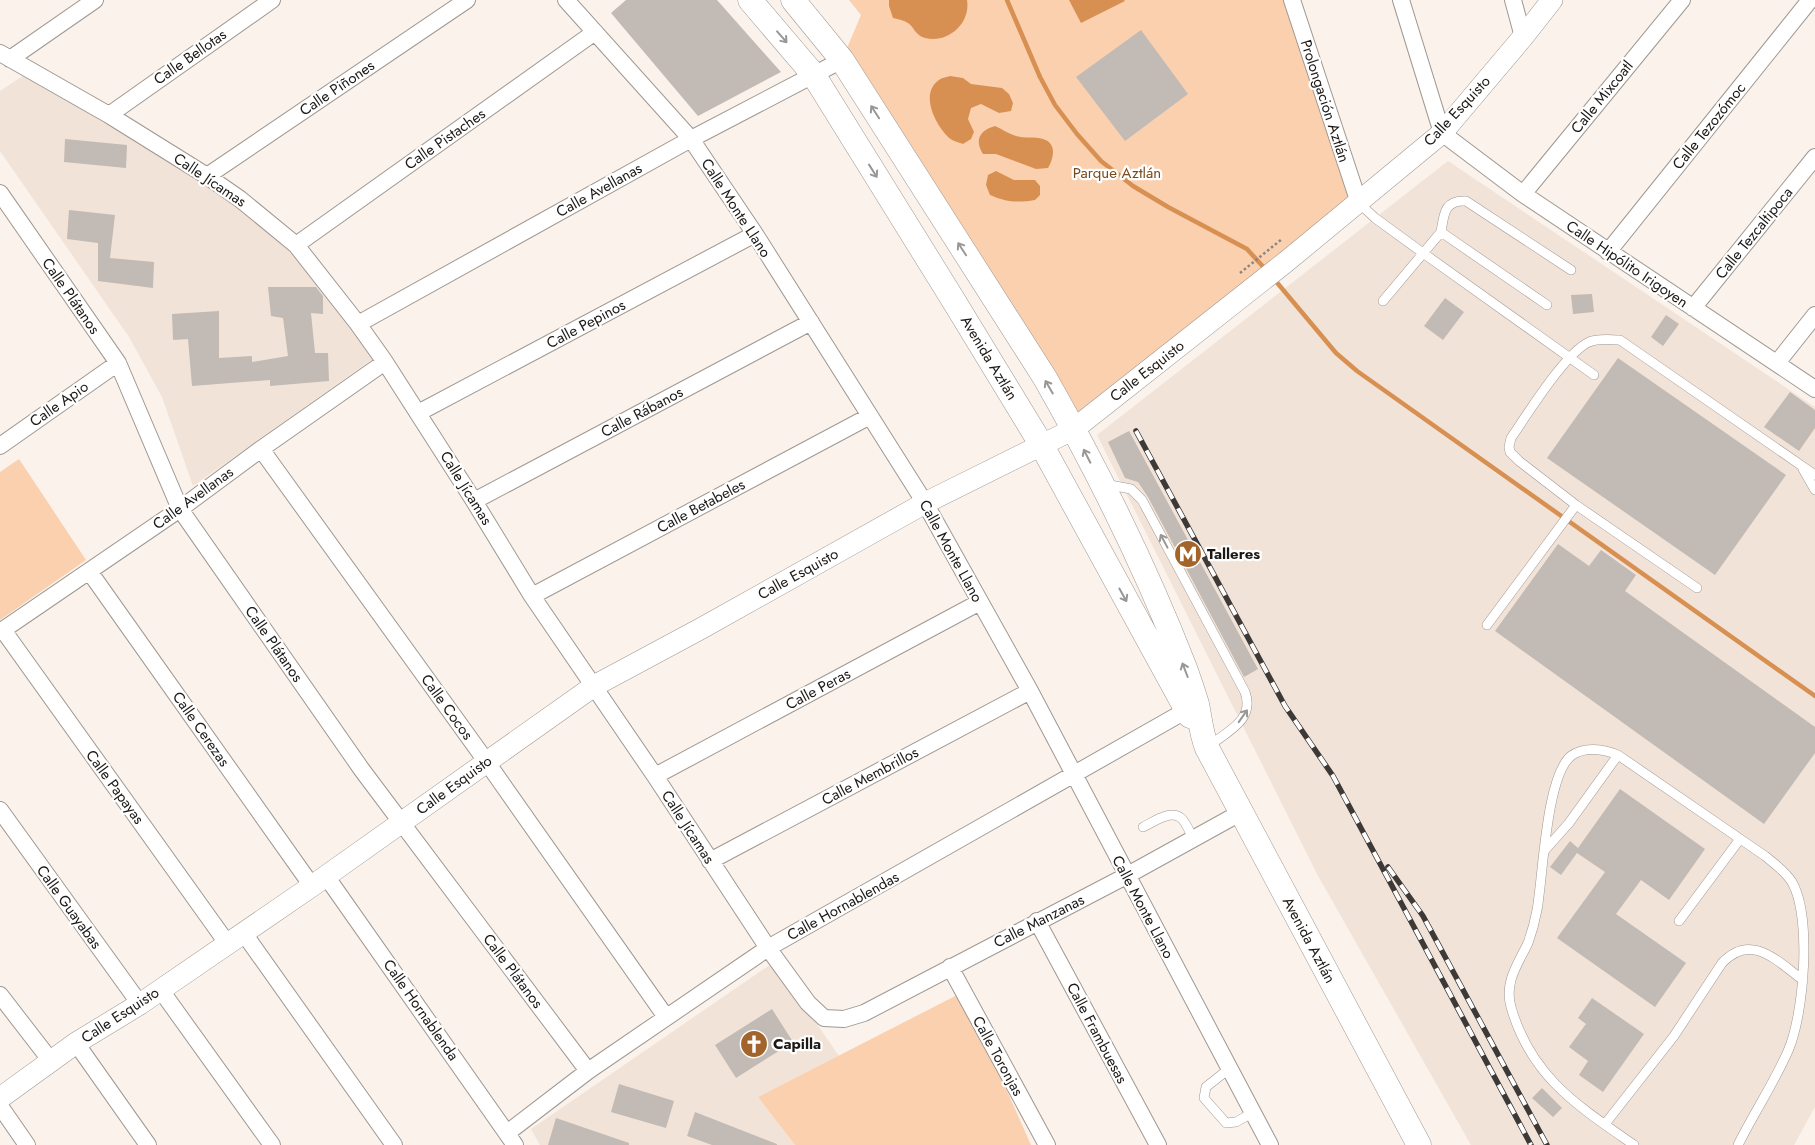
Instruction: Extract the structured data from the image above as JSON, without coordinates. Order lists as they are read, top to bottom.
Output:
{
  "streets": {
    "main road": ["Avenida Aztlán"],
    "street": [
      "Calle Bellotas",
      "Calle Piñones",
      "Calle Mixcoatl",
      "Prolongación Aztlán",
      "Calle Esquisto",
      "Calle Tezozómoc",
      "Calle Pistaches",
      "Calle Jícamas",
      "Calle Avellanas",
      "Calle Monte Llano",
      "Calle Tezcaltipoca",
      "Calle Hipólito Irigoyen",
      "Calle Plátanos",
      "Calle Pepinos",
      "Calle Apio",
      "Calle Rábanos",
      "Calle Betabeles",
      "Calle Peras",
      "Calle Cocos",
      "Calle Cerezas",
      "Calle Membrillos",
      "Calle Papayas",
      "Calle Hornablendas",
      "Calle Guayabas",
      "Calle Manzanas",
      "Calle Hornablenda",
      "Calle Frambuesas",
      "Calle Toronjas"
    ]
  },
  "crossings": [
    ["Calle Bellotas", "Calle Jícamas"],
    ["Calle Piñones", "Calle Jícamas"],
    ["Calle Mixcoatl", "Calle Hipólito Irigoyen"],
    ["Prolongación Aztlán", "Calle Esquisto"],
    ["Calle Esquisto", "Calle Jícamas"],
    ["Calle Esquisto", "Calle Monte Llano"],
    ["Calle Esquisto", "Calle Hipólito Irigoyen"],
    ["Calle Esquisto", "Calle Plátanos"],
    ["Calle Esquisto", "Avenida Aztlán"],
    ["Calle Esquisto", "Calle Cocos"],
    ["Calle Esquisto", "Calle Cerezas"],
    ["Calle Esquisto", "Calle Papayas"],
    ["Calle Esquisto", "Calle Guayabas"],
    ["Calle Esquisto", "Calle Hornablenda"],
    ["Calle Tezozómoc", "Calle Hipólito Irigoyen"],
    ["Calle Pistaches", "Calle Jícamas"],
    ["Calle Pistaches", "Calle Monte Llano"],
    ["Calle Jícamas", "Calle Avellanas"],
    ["Calle Jícamas", "Calle Pepinos"],
    ["Calle Jícamas", "Calle Rábanos"],
    ["Calle Jícamas", "Calle Betabeles"],
    ["Calle Jícamas", "Calle Peras"],
    ["Calle Jícamas", "Calle Membrillos"],
    ["Calle Jícamas", "Calle Hornablendas"],
    ["Calle Jícamas", "Calle Manzanas"],
    ["Calle Avellanas", "Calle Monte Llano"],
    ["Calle Avellanas", "Calle Plátanos"],
    ["Calle Avellanas", "Avenida Aztlán"],
    ["Calle Avellanas", "Calle Cocos"],
    ["Calle Avellanas", "Calle Cerezas"],
    ["Calle Avellanas", "Calle Papayas"],
    ["Calle Monte Llano", "Calle Pepinos"],
    ["Calle Monte Llano", "Calle Rábanos"],
    ["Calle Monte Llano", "Calle Betabeles"],
    ["Calle Monte Llano", "Calle Peras"],
    ["Calle Monte Llano", "Calle Membrillos"],
    ["Calle Monte Llano", "Calle Hornablendas"],
    ["Calle Monte Llano", "Calle Manzanas"],
    ["Calle Tezcaltipoca", "Calle Hipólito Irigoyen"],
    ["Calle Plátanos", "Calle Apio"],
    ["Calle Plátanos", "Calle Hornablendas"],
    ["Avenida Aztlán", "Calle Hornablendas"],
    ["Avenida Aztlán", "Calle Manzanas"],
    ["Calle Cocos", "Calle Hornablendas"],
    ["Calle Cerezas", "Calle Hornablenda"],
    ["Calle Hornablendas", "Calle Hornablenda"],
    ["Calle Manzanas", "Calle Frambuesas"],
    ["Calle Manzanas", "Calle Toronjas"]
  ],
  "parks": ["Parque Aztlán"],
  "places": {
    "metro station": ["Talleres"],
    "church": ["Capilla"]
  }
}
